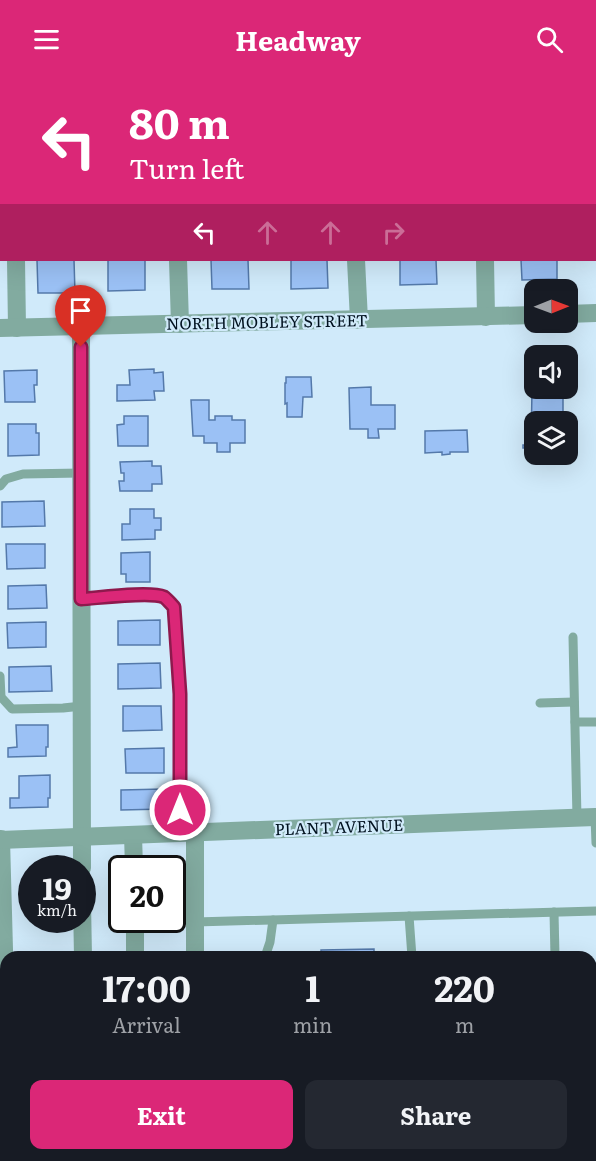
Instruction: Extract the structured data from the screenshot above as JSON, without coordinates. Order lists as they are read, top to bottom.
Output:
{
  "streets": {
    "street": ["NORTH MOBLEY STREET", "PLANT AVENUE"]
  },
  "north": "right",
  "page": {
    "header": "Headway",
    "turn": ["80 m", "Turn left"],
    "speed": "19 km/h",
    "limit": "20",
    "eta": [
      "17:00",
      "Arrival",
      "1",
      "min",
      "220",
      "m"
    ],
    "buttons": ["Exit", "Share"]
  }
}
